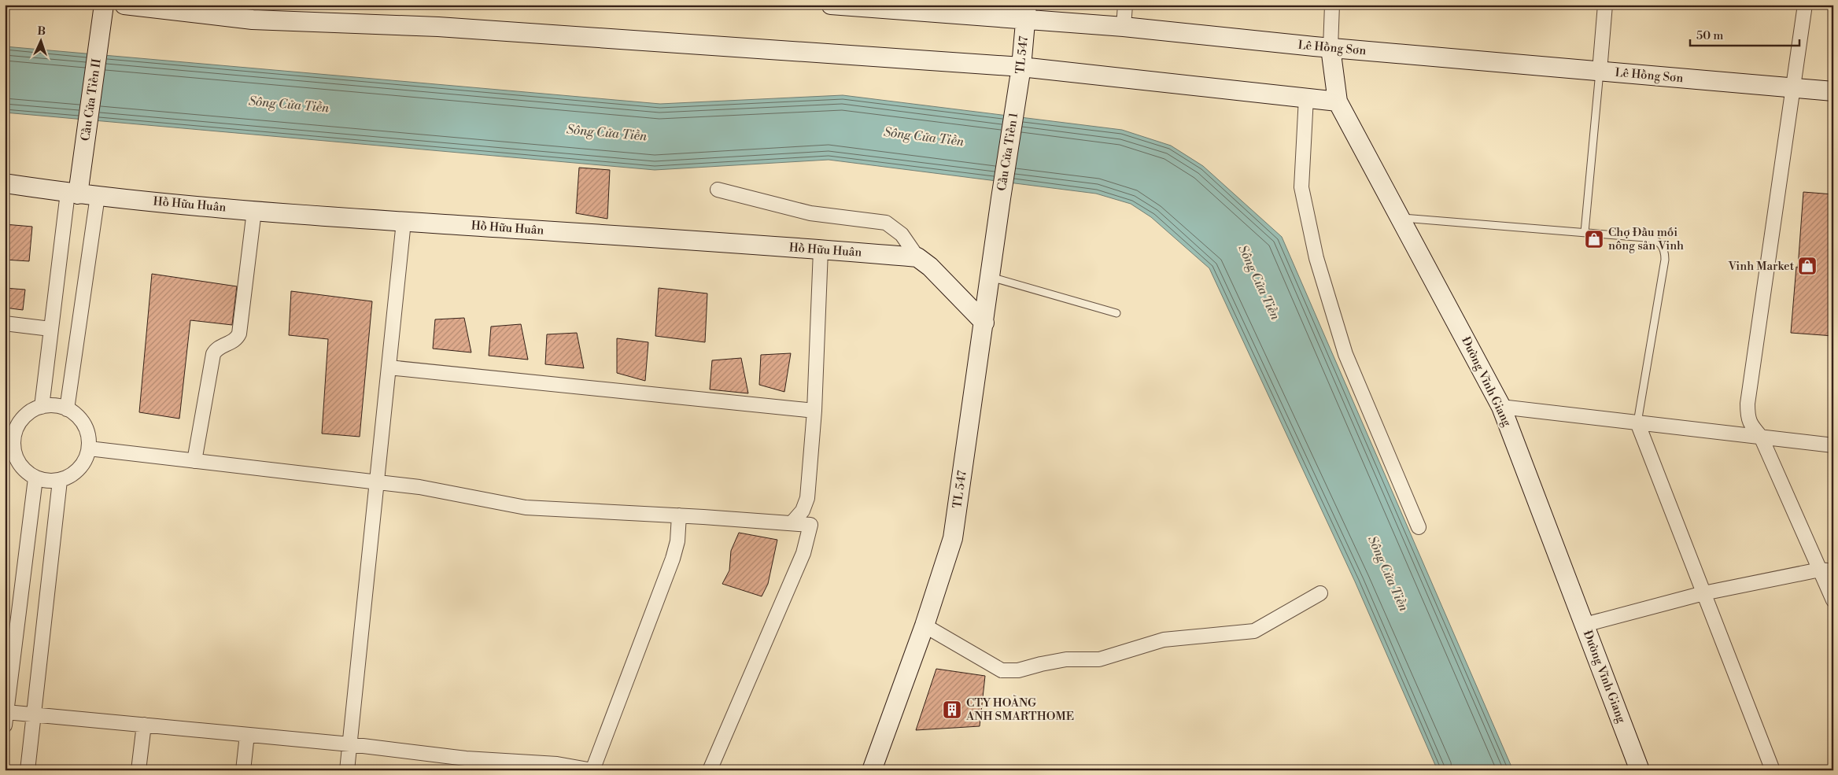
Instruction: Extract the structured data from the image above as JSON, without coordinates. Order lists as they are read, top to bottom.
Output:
{
  "streets": {
    "street": [
      "Lê Hồng Sơn",
      "TL 547",
      "Cầu Cửa Tiền II",
      "Cầu Cửa Tiền 1",
      "Hồ Hữu Huân",
      "Đường Vĩnh Giang"
    ]
  },
  "crossings": [
    ["Lê Hồng Sơn", "TL 547"],
    ["Lê Hồng Sơn", "Đường Vĩnh Giang"],
    ["TL 547", "Cầu Cửa Tiền 1"],
    ["Cầu Cửa Tiền II", "Hồ Hữu Huân"]
  ],
  "water": ["Sông Cửa Tiền"],
  "places": {
    "shop": ["Chợ Đầu mối nông sản Vinh", "Vinh Market"],
    "building": ["CTY HOÀNG ANH SMARTHOME"]
  },
  "scale_bar": "50 m",
  "north": "top"
}
